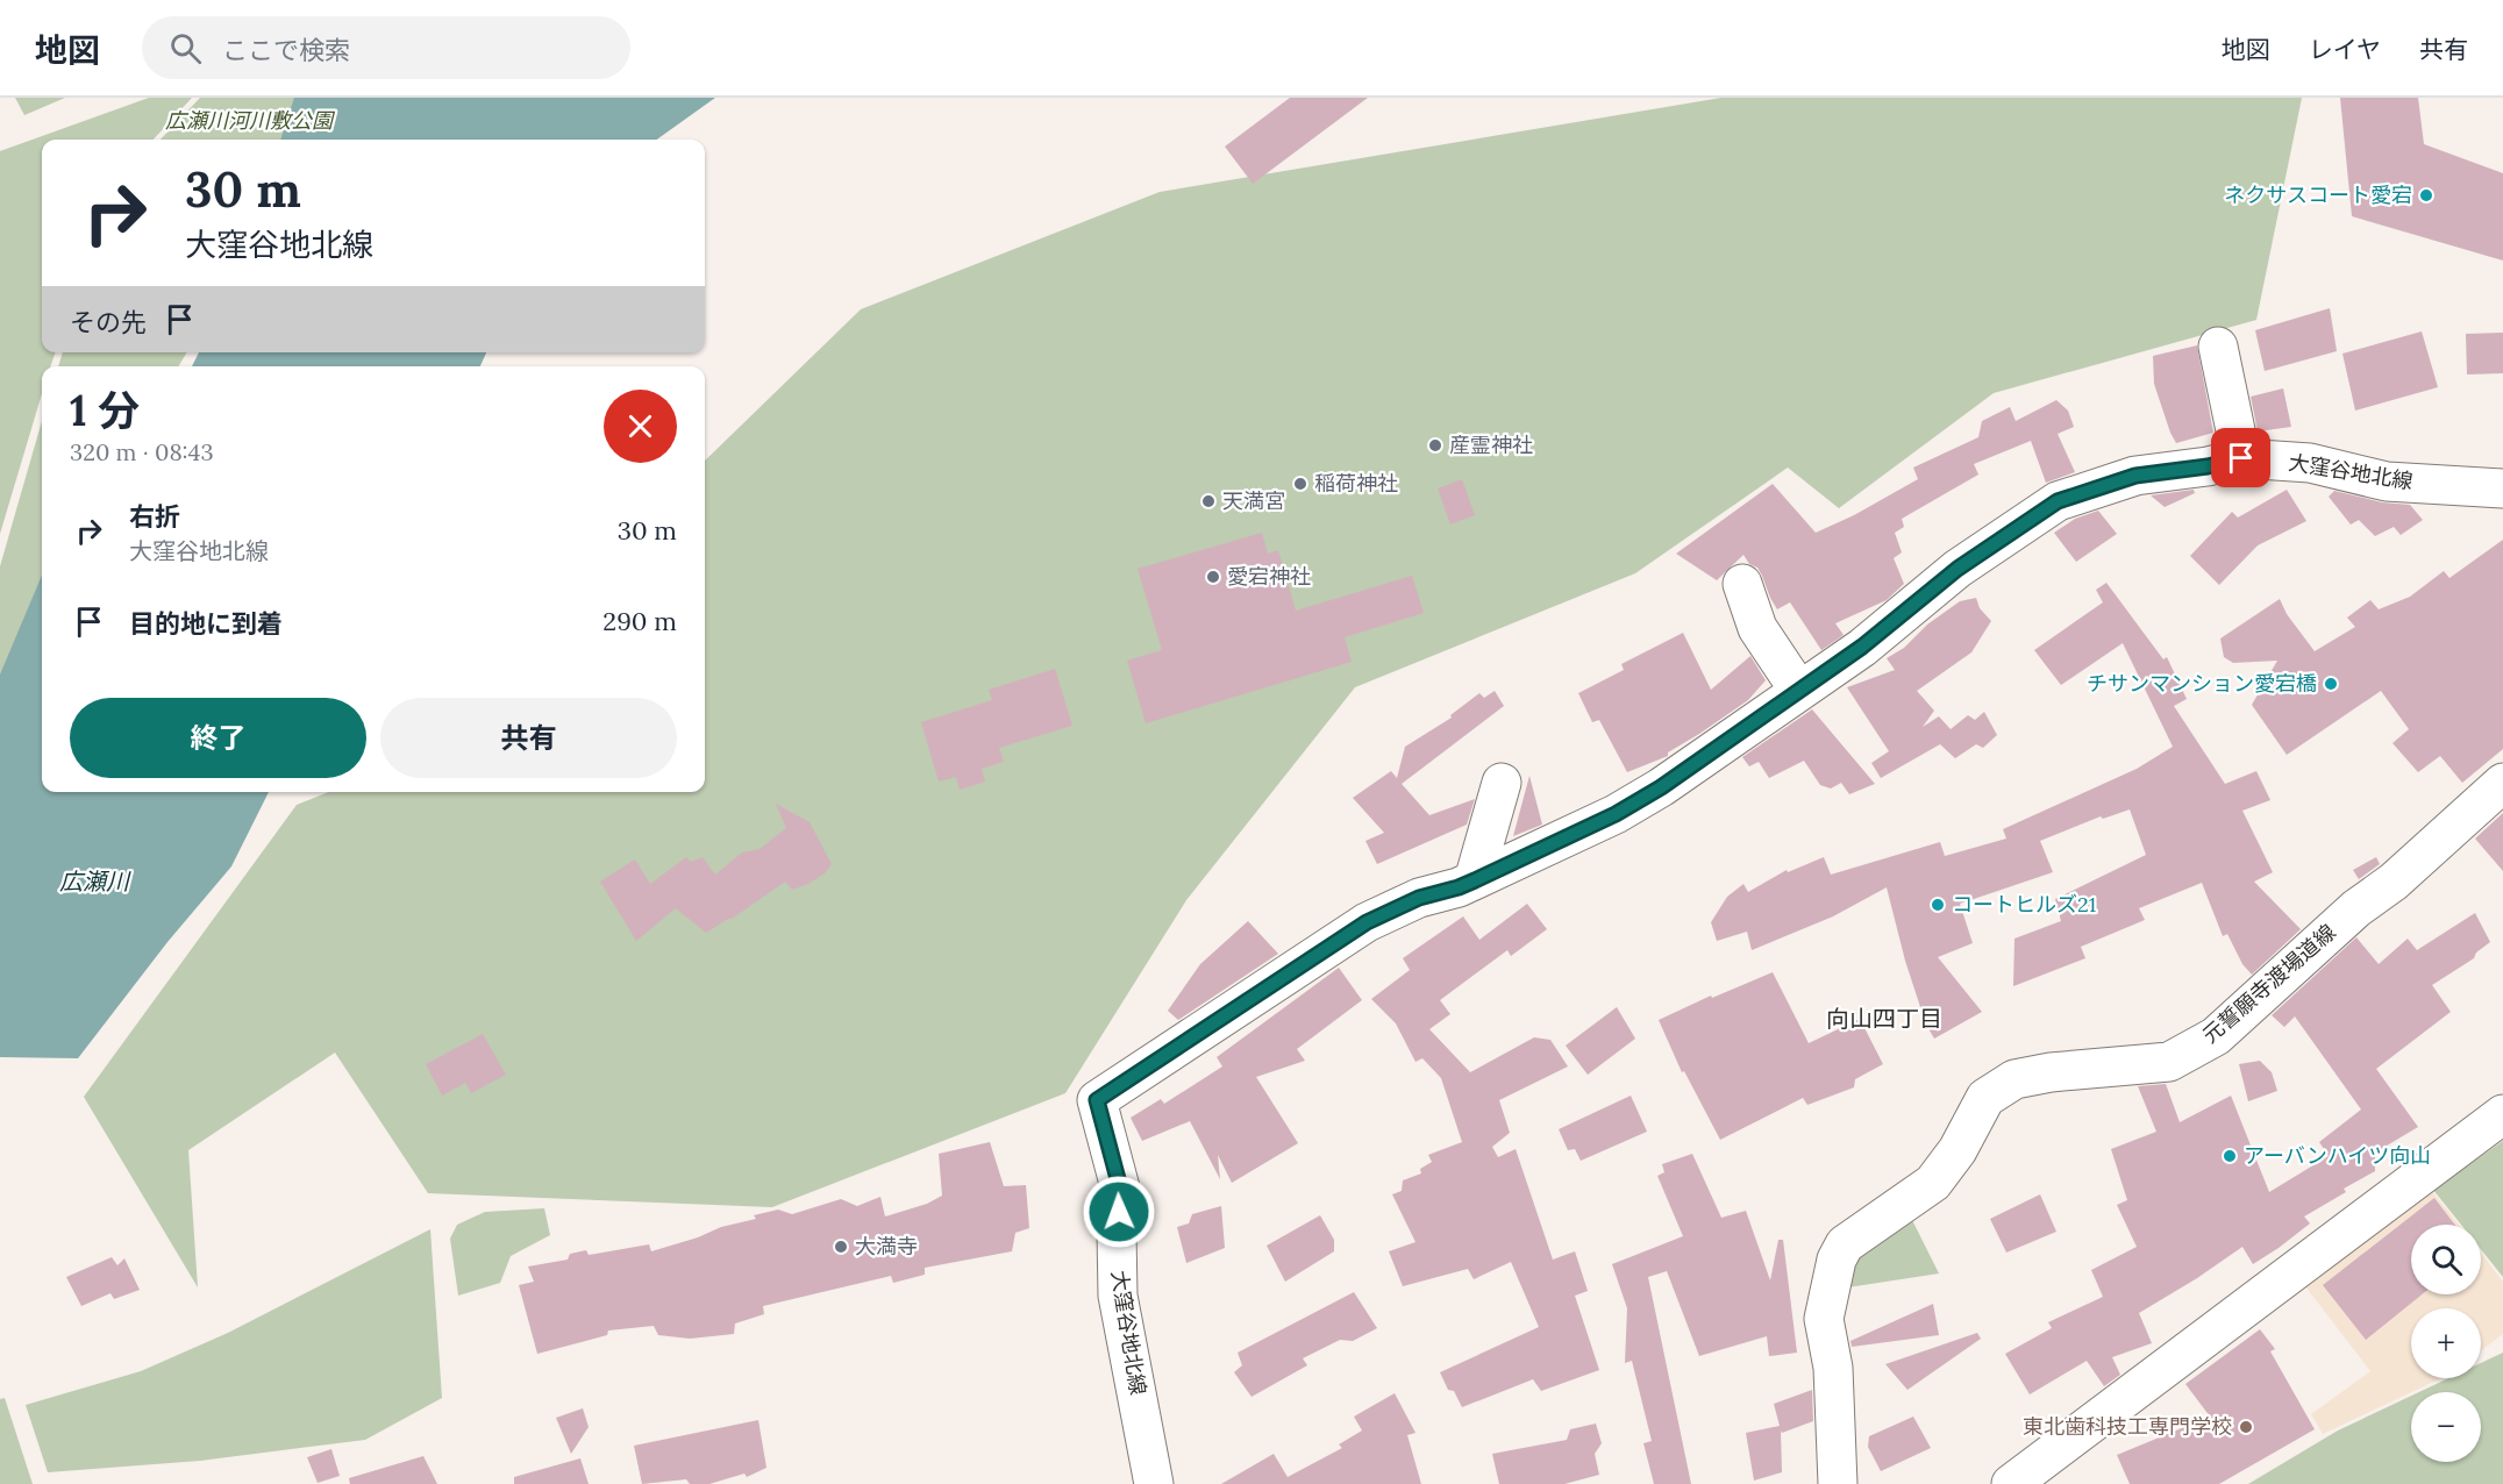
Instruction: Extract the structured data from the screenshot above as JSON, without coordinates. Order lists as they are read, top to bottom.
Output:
{
  "streets": {
    "street": ["大窪谷地北線", "元誓願寺渡場道線"]
  },
  "districts": ["向山四丁目"],
  "water": ["広瀬川"],
  "parks": ["広瀬川河川敷公園"],
  "places": [
    "ネクサスコート愛宕",
    "産霊神社",
    "稲荷神社",
    "天満宮",
    "愛宕神社",
    "チサンマンション愛宕橋",
    "コートヒルズ21",
    "アーバンハイツ向山",
    "大満寺",
    "東北歯科技工専門学校"
  ],
  "page": {
    "header": "地図",
    "search": "ここで検索",
    "nav": ["地図", "レイヤ", "共有"],
    "turn": ["30 m", "大窪谷地北線"],
    "then": "その先",
    "heading": ["1 分", "320 m · 08:43"],
    "list": [
      {
        "name": "右折",
        "note": "大窪谷地北線",
        "value": "30 m"
      },
      {
        "name": "目的地に到着",
        "value": "290 m"
      }
    ],
    "buttons": ["終了", "共有"],
    "map_buttons": ["+", "−"]
  }
}
